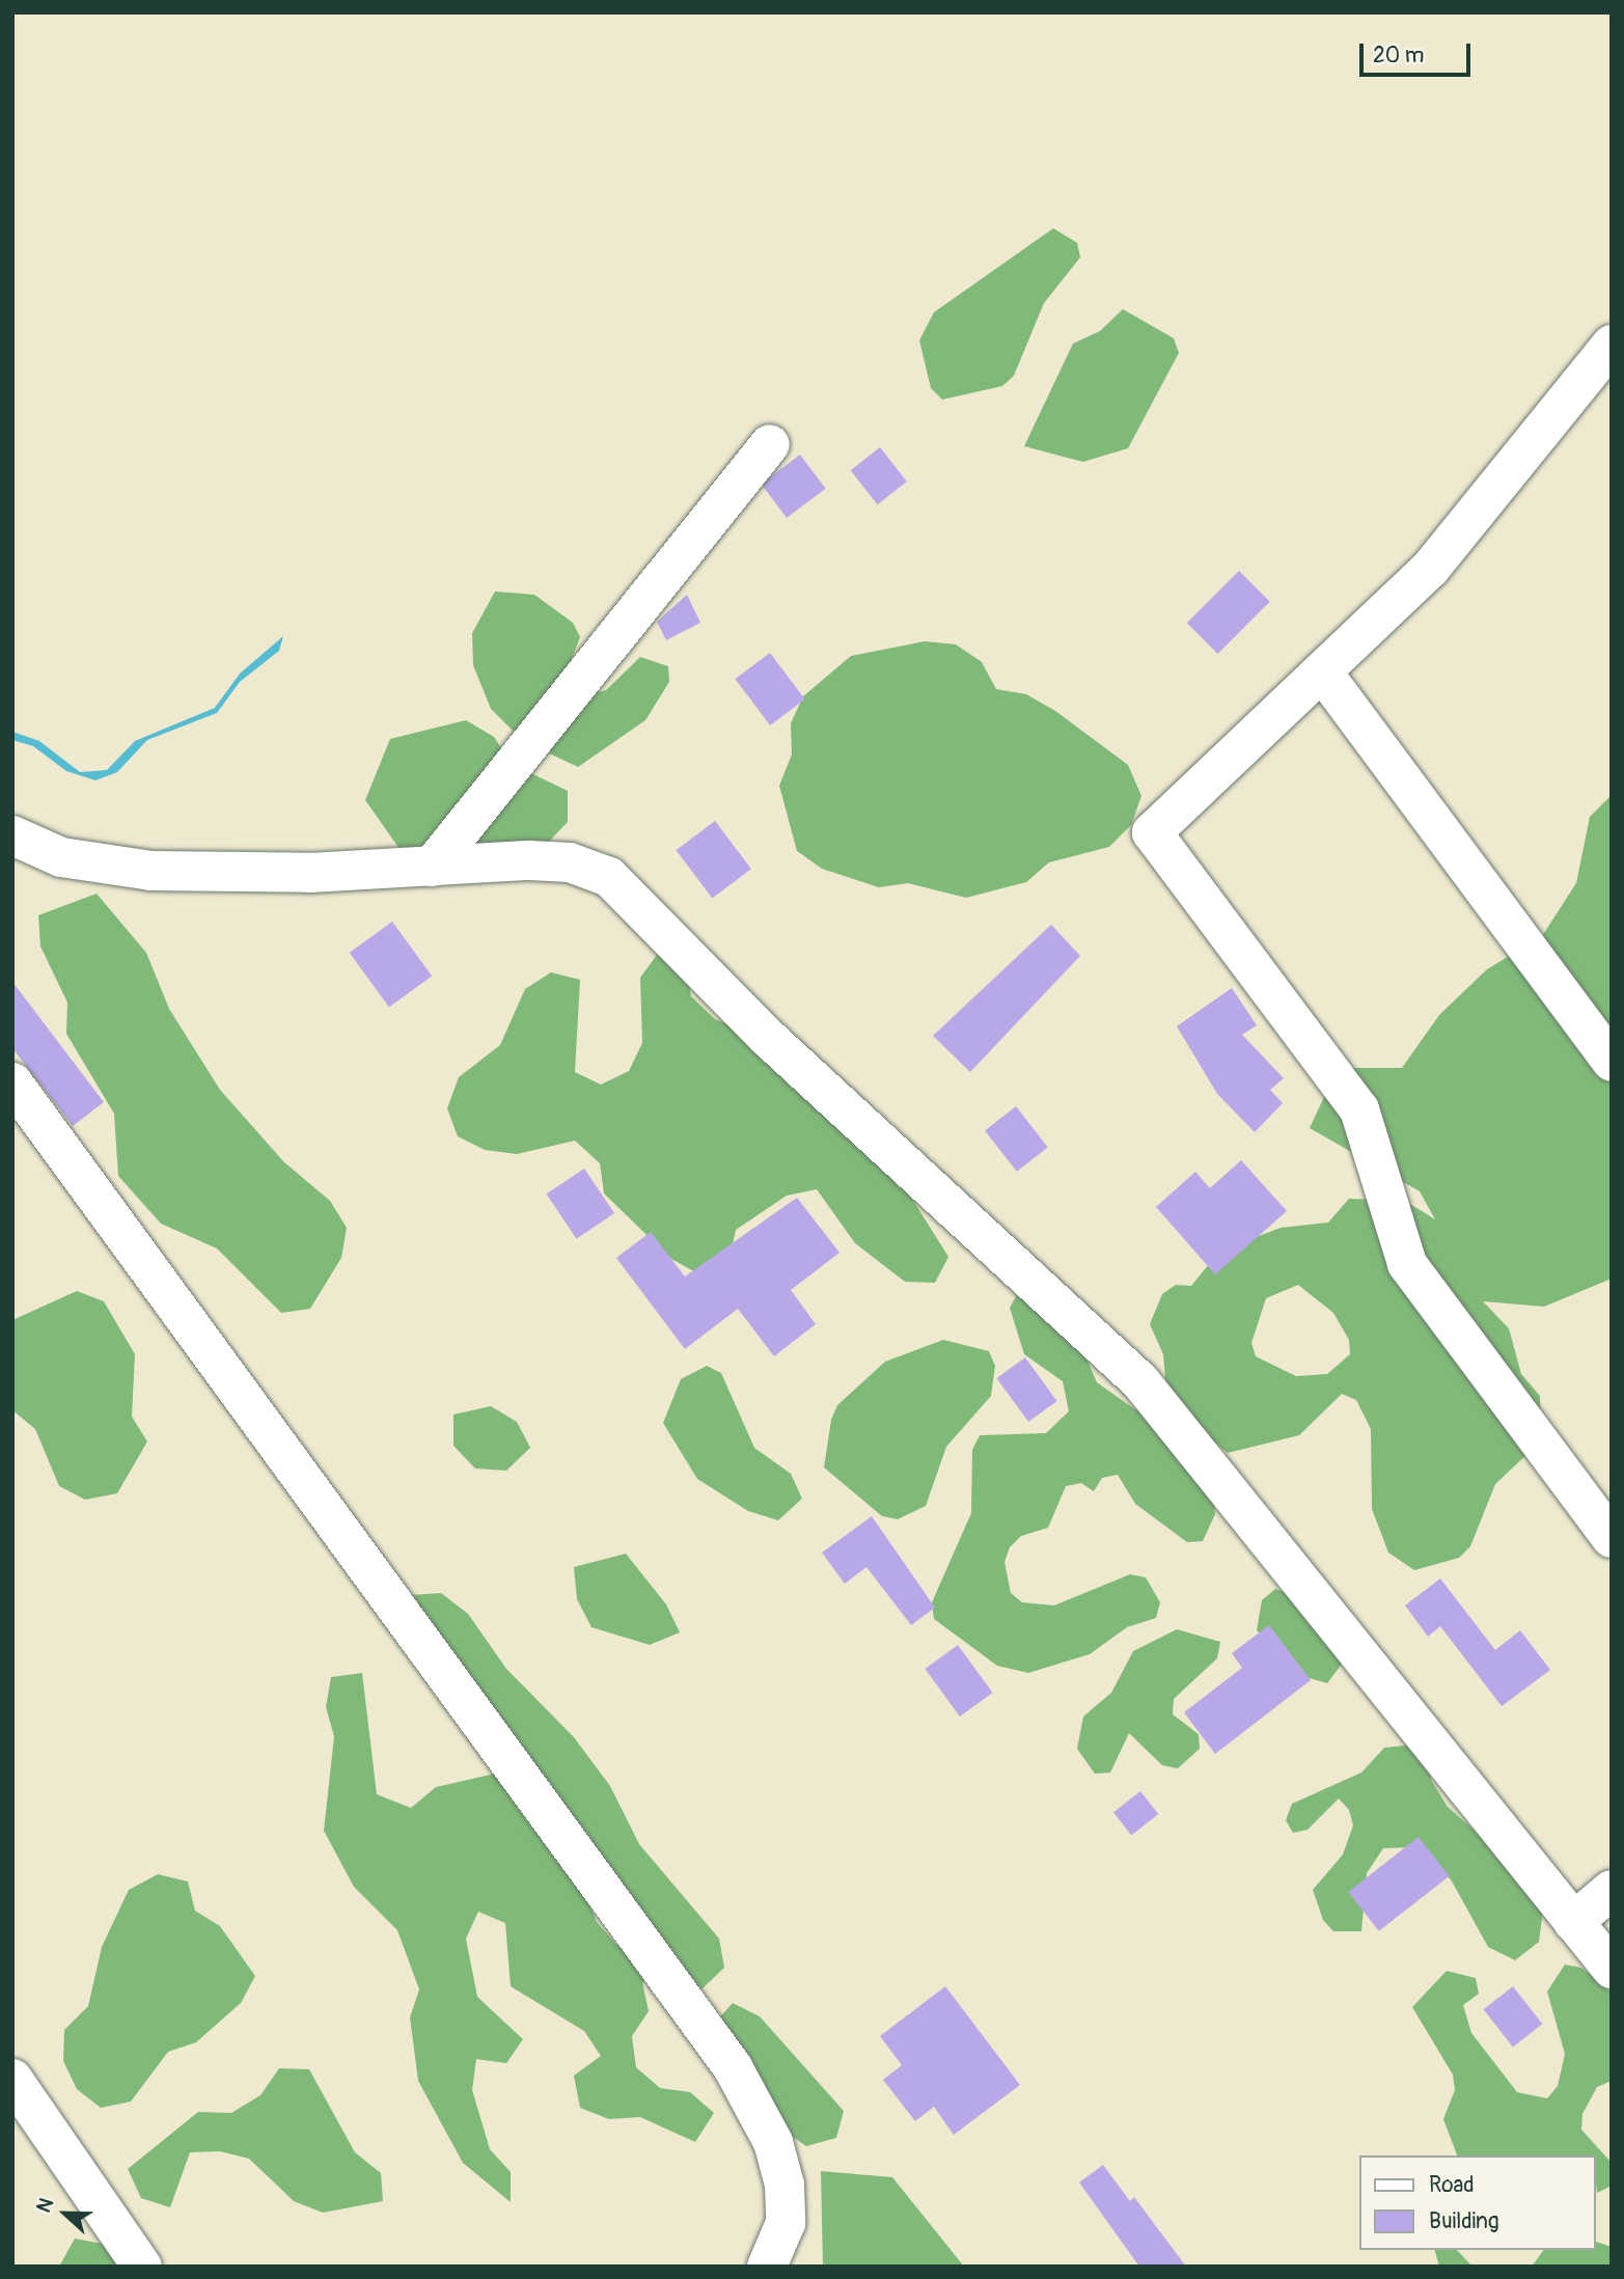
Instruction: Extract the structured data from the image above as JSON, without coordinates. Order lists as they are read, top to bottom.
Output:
{
  "legend": ["Road", "Building"],
  "scale_bar": "20 m",
  "north": "left"
}
